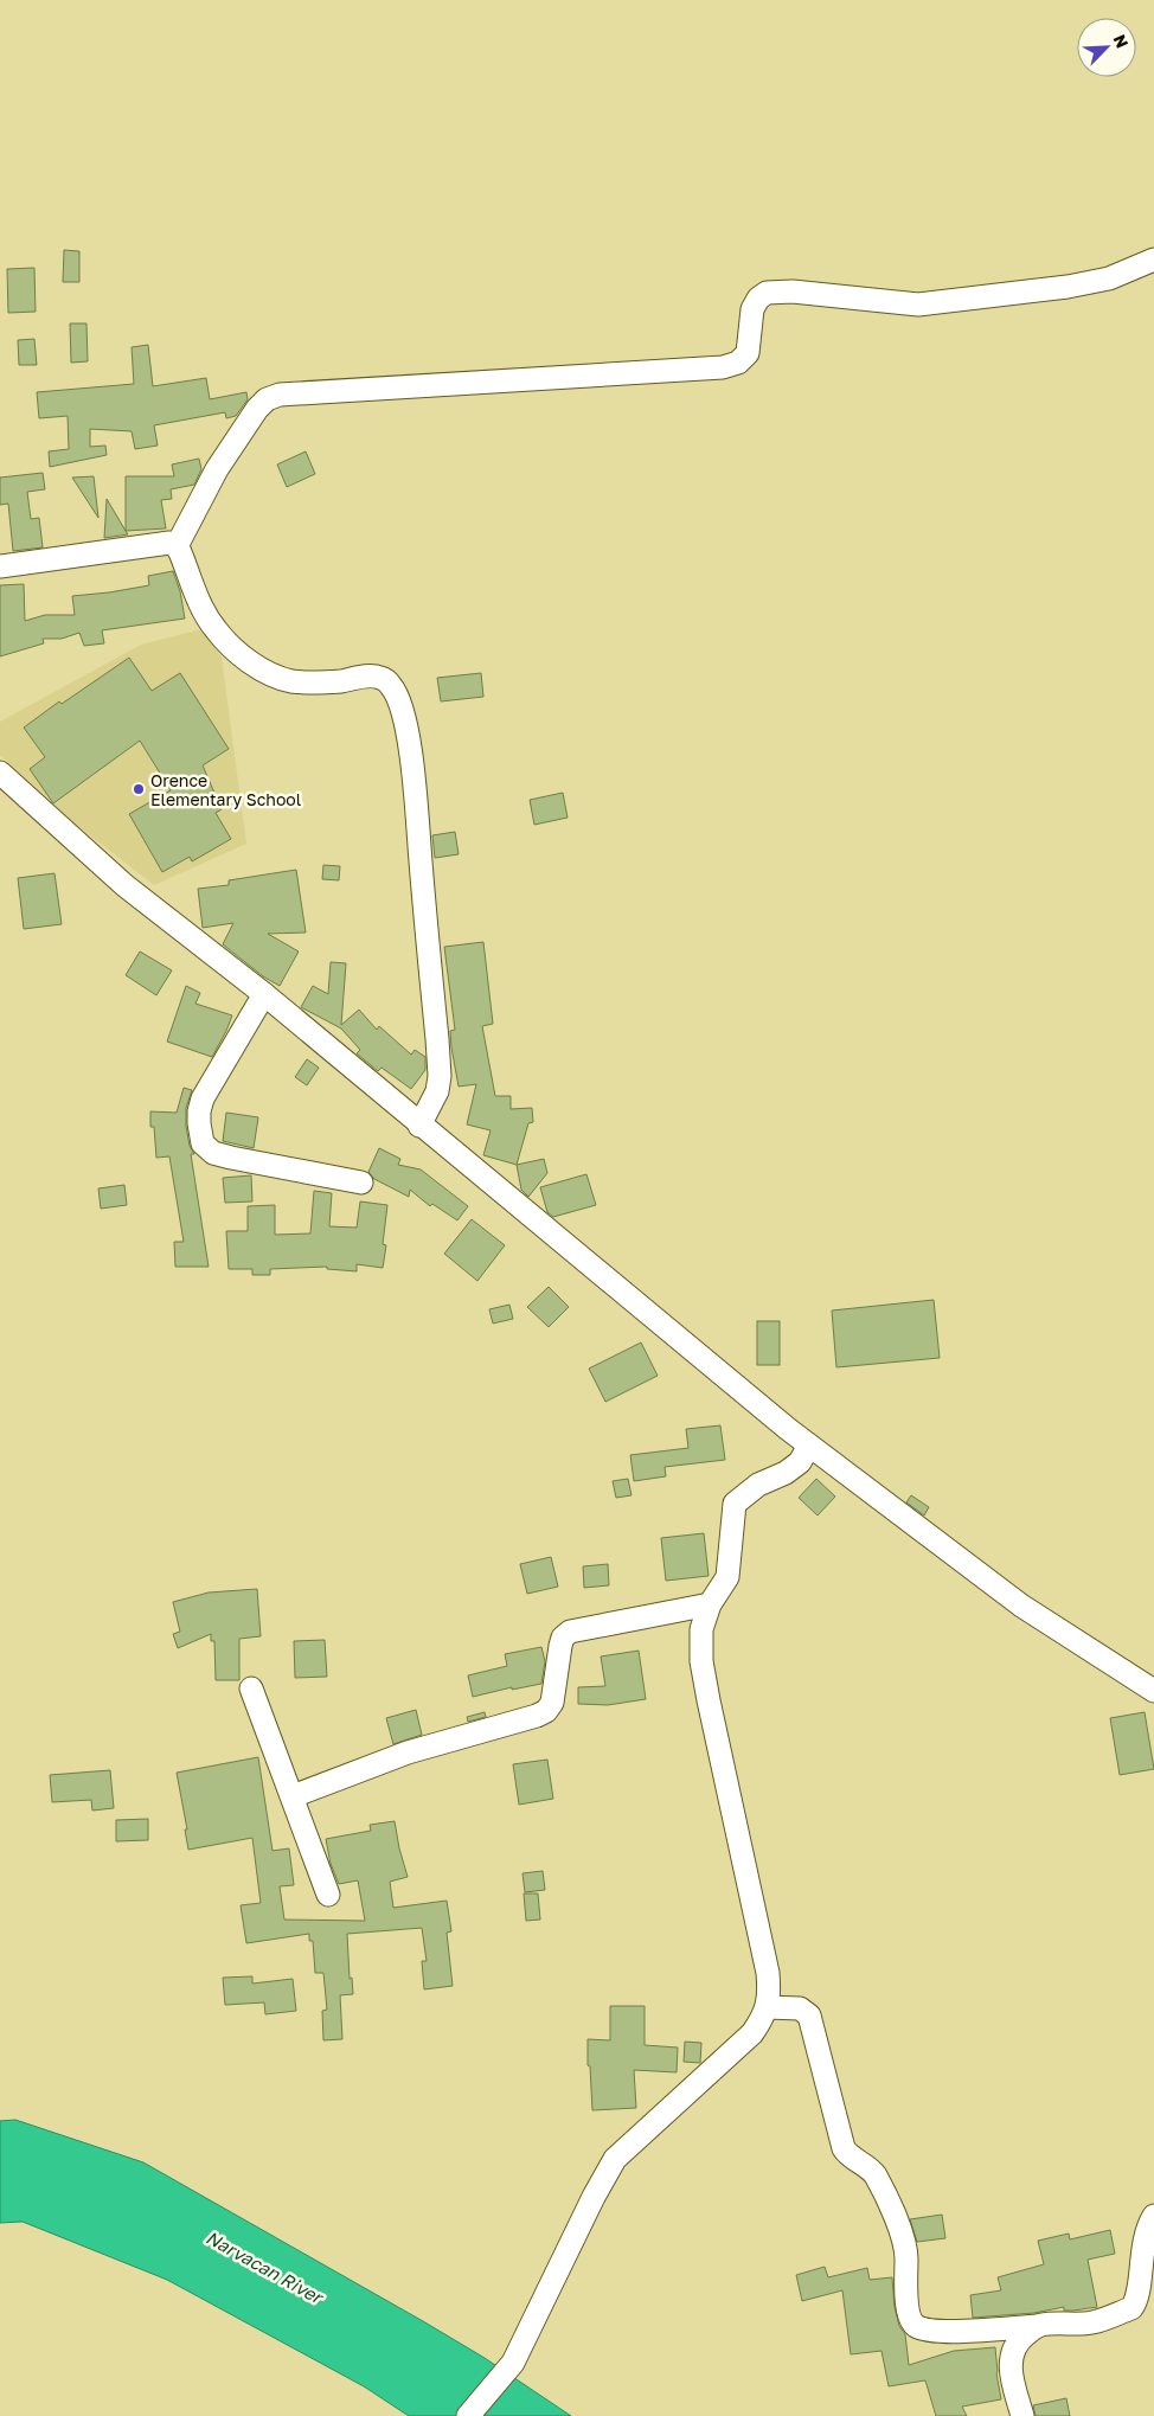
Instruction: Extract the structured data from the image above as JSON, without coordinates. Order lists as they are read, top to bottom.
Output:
{
  "water": ["Narvacan River"],
  "places": ["Orence Elementary School"],
  "north": "top right"
}
